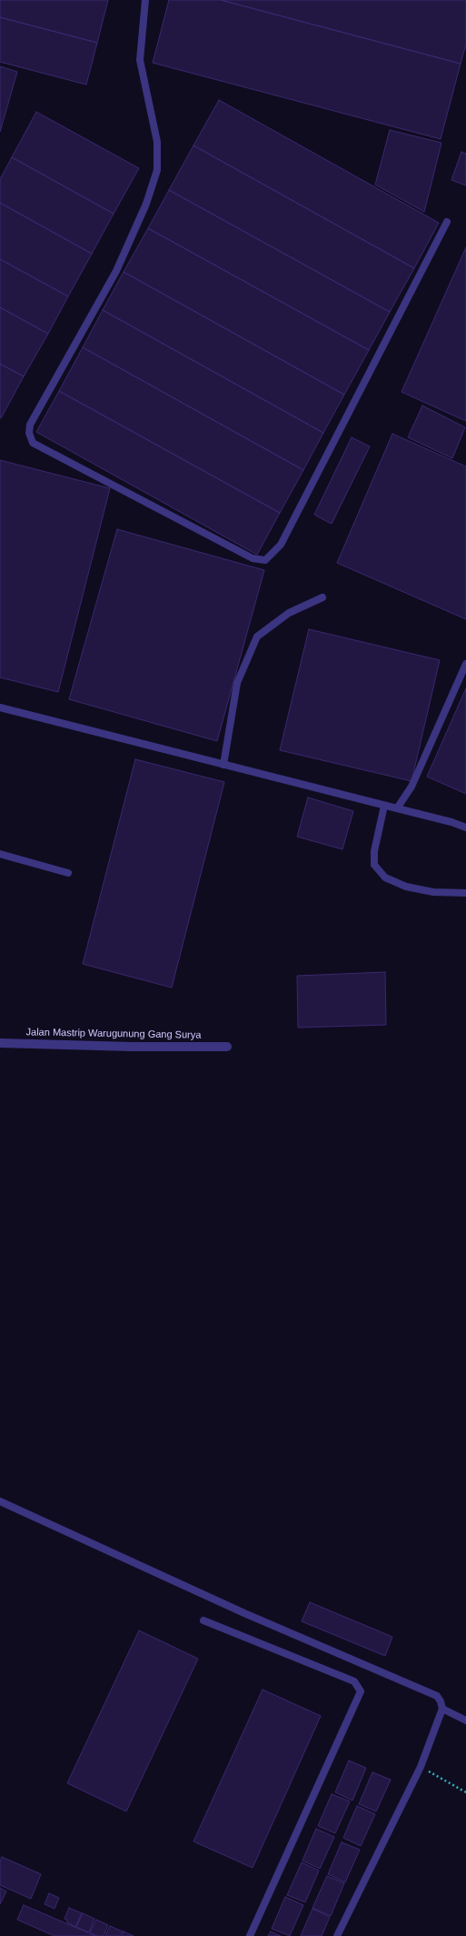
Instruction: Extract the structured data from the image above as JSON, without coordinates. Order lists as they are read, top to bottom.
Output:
{
  "streets": {
    "street": ["Jalan Mastrip Warugunung Gang Surya"]
  }
}
